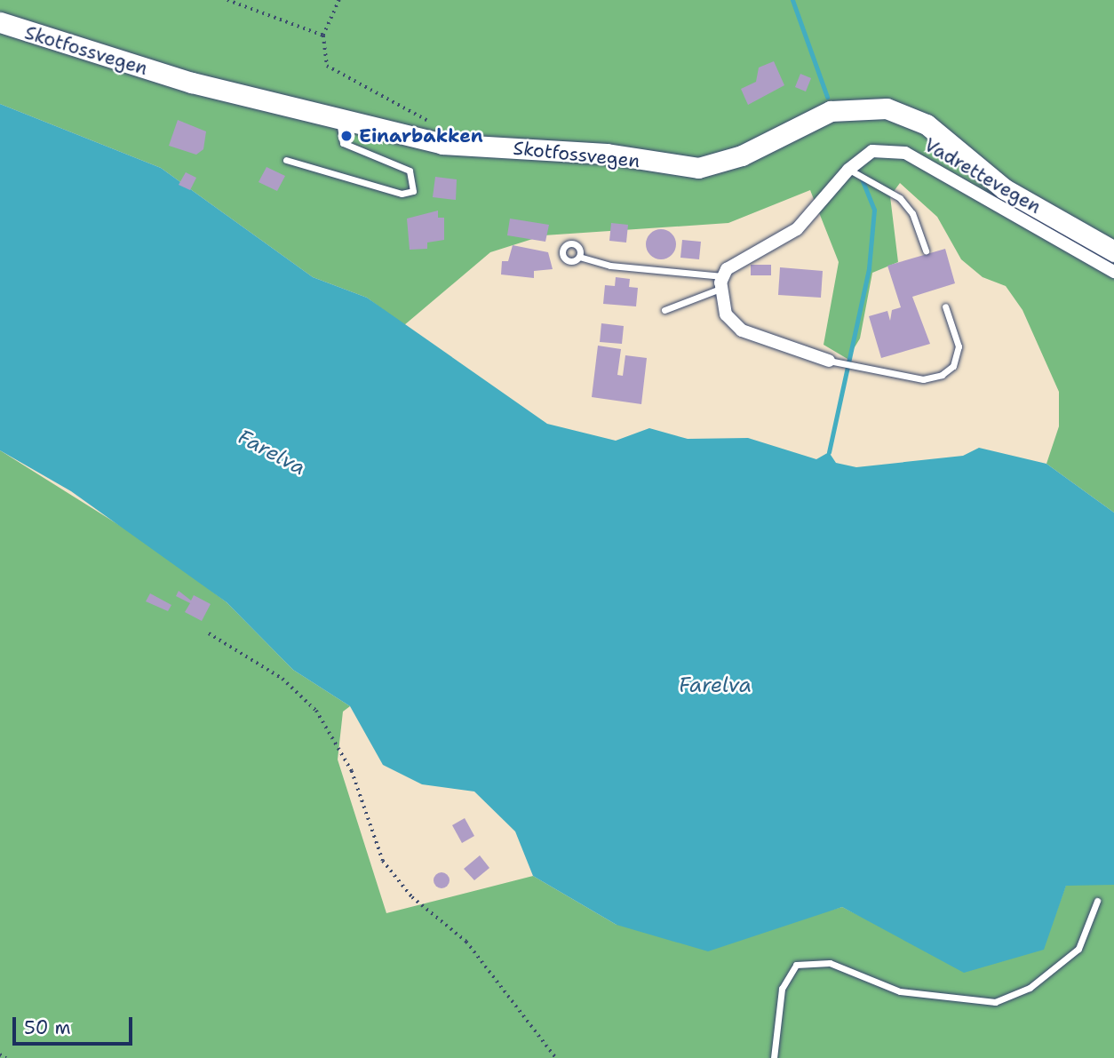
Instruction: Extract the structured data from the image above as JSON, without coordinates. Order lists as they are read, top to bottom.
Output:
{
  "streets": {
    "main road": ["Skotfossvegen"],
    "street": ["Vadrettevegen"]
  },
  "water": ["Farelva"],
  "places": ["Einarbakken"],
  "scale_bar": "50 m"
}
